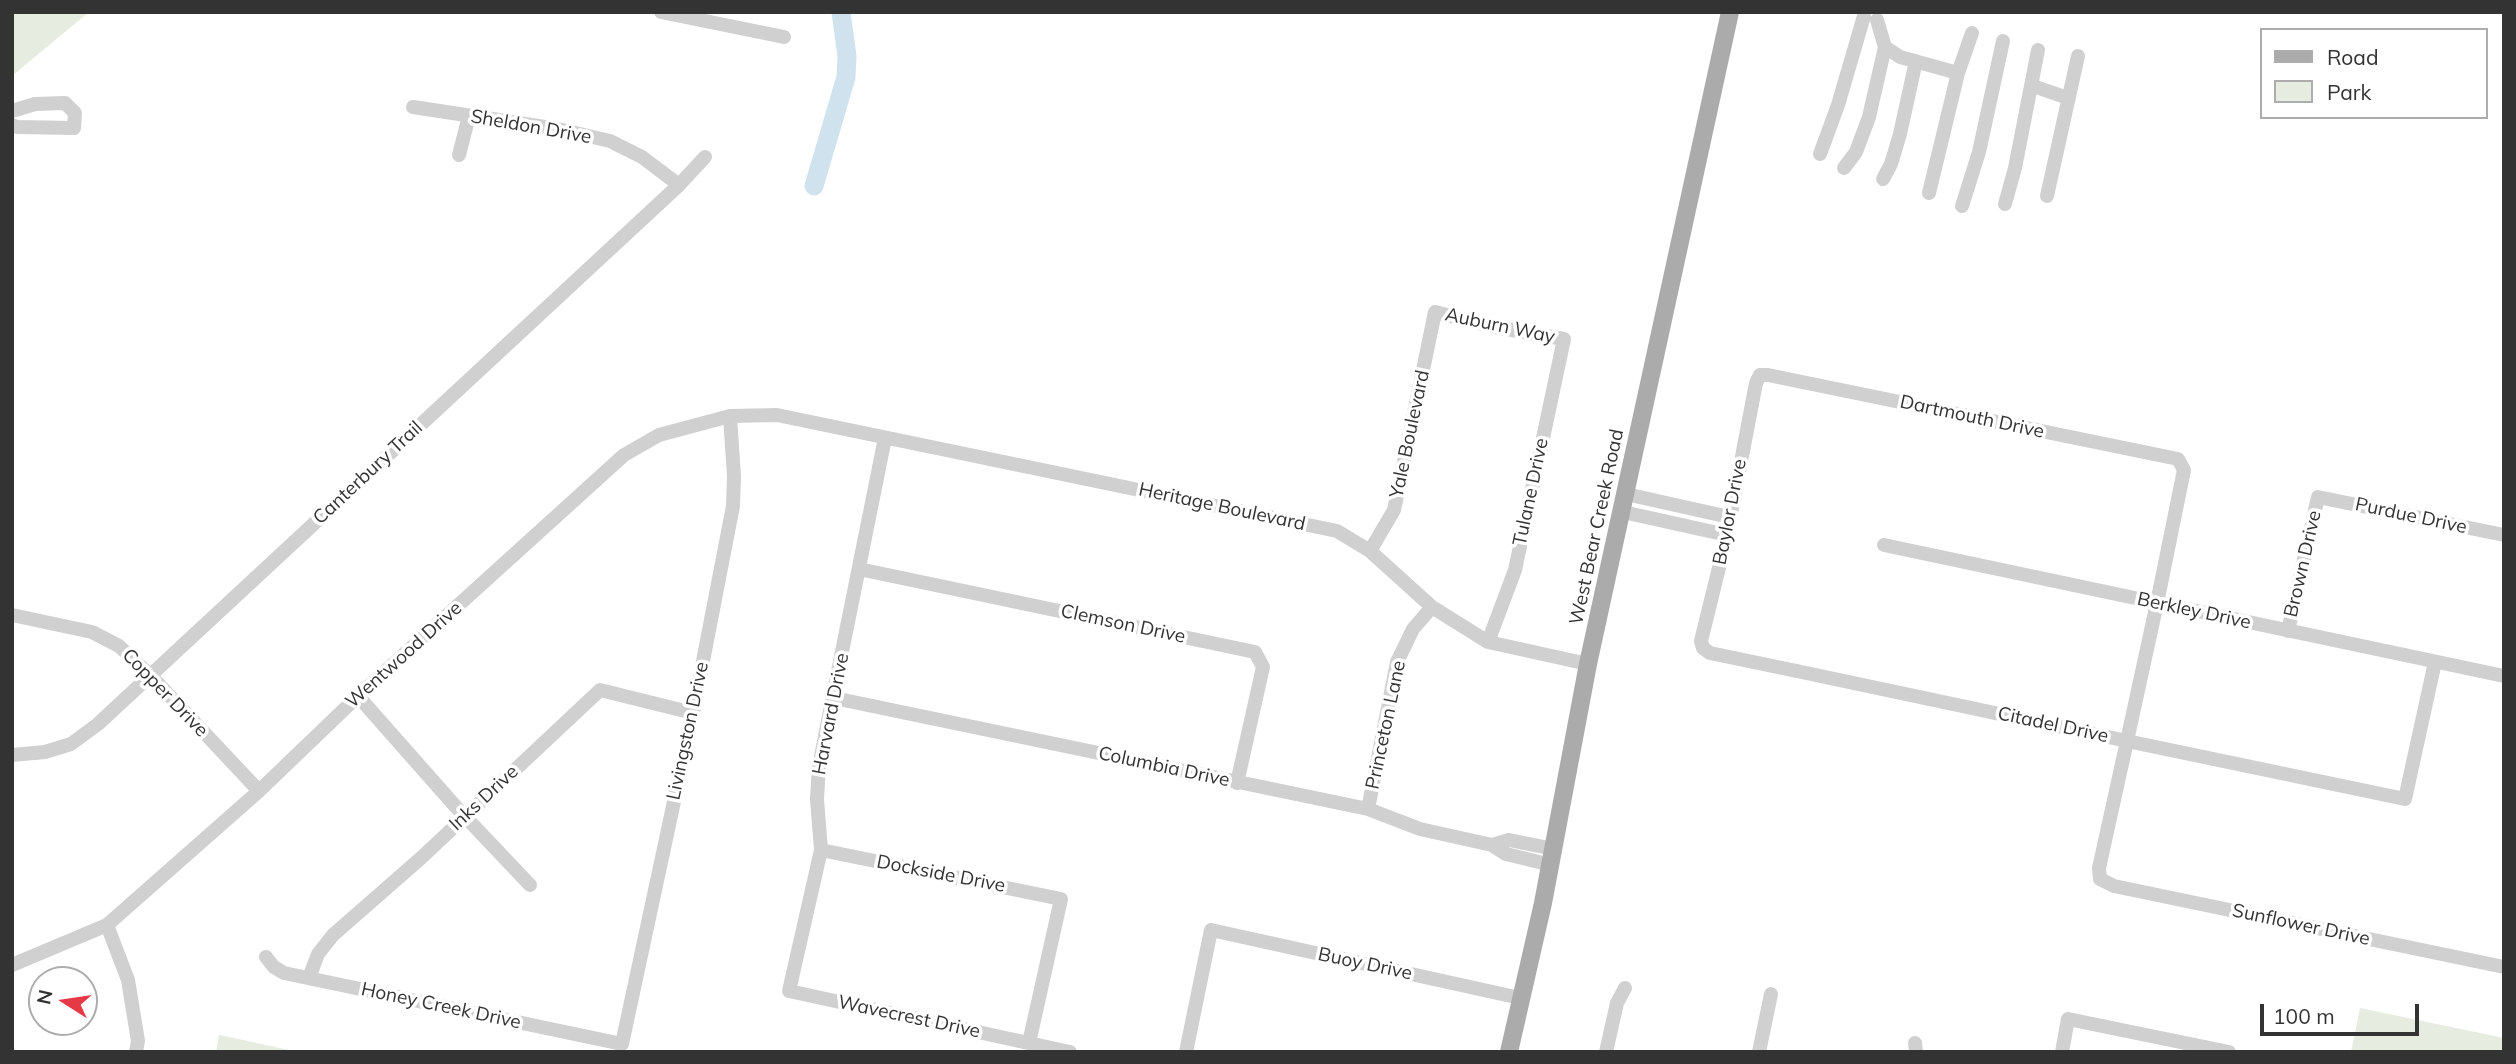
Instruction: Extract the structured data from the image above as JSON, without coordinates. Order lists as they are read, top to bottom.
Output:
{
  "streets": {
    "main road": ["West Bear Creek Road"],
    "street": [
      "Sheldon Drive",
      "Auburn Way",
      "Dartmouth Drive",
      "Yale Boulevard",
      "Canterbury Trail",
      "Tulane Drive",
      "Heritage Boulevard",
      "Baylor Drive",
      "Purdue Drive",
      "Brown Drive",
      "Berkley Drive",
      "Clemson Drive",
      "Wentwood Drive",
      "Copper Drive",
      "Harvard Drive",
      "Princeton Lane",
      "Citadel Drive",
      "Livingston Drive",
      "Columbia Drive",
      "Inks Drive",
      "Dockside Drive",
      "Sunflower Drive",
      "Buoy Drive",
      "Honey Creek Drive",
      "Wavecrest Drive"
    ]
  },
  "crossings": [
    ["Sheldon Drive", "Canterbury Trail"],
    ["Auburn Way", "Yale Boulevard"],
    ["Auburn Way", "Tulane Drive"],
    ["Dartmouth Drive", "Baylor Drive"],
    ["Dartmouth Drive", "Berkley Drive"],
    ["Yale Boulevard", "Heritage Boulevard"],
    ["Canterbury Trail", "Copper Drive"],
    ["Tulane Drive", "Heritage Boulevard"],
    ["Heritage Boulevard", "West Bear Creek Road"],
    ["Heritage Boulevard", "Wentwood Drive"],
    ["Heritage Boulevard", "Harvard Drive"],
    ["Heritage Boulevard", "Princeton Lane"],
    ["Baylor Drive", "Citadel Drive"],
    ["Purdue Drive", "Brown Drive"],
    ["West Bear Creek Road", "Columbia Drive"],
    ["West Bear Creek Road", "Buoy Drive"],
    ["Brown Drive", "Berkley Drive"],
    ["Berkley Drive", "Citadel Drive"],
    ["Clemson Drive", "Harvard Drive"],
    ["Clemson Drive", "Columbia Drive"],
    ["Wentwood Drive", "Copper Drive"],
    ["Wentwood Drive", "Livingston Drive"],
    ["Harvard Drive", "Columbia Drive"],
    ["Harvard Drive", "Dockside Drive"],
    ["Harvard Drive", "Wavecrest Drive"],
    ["Princeton Lane", "Columbia Drive"],
    ["Citadel Drive", "Sunflower Drive"],
    ["Livingston Drive", "Inks Drive"],
    ["Livingston Drive", "Honey Creek Drive"],
    ["Inks Drive", "Honey Creek Drive"],
    ["Dockside Drive", "Wavecrest Drive"]
  ],
  "legend": ["Road", "Park"],
  "scale_bar": "100 m",
  "north": "left"
}
